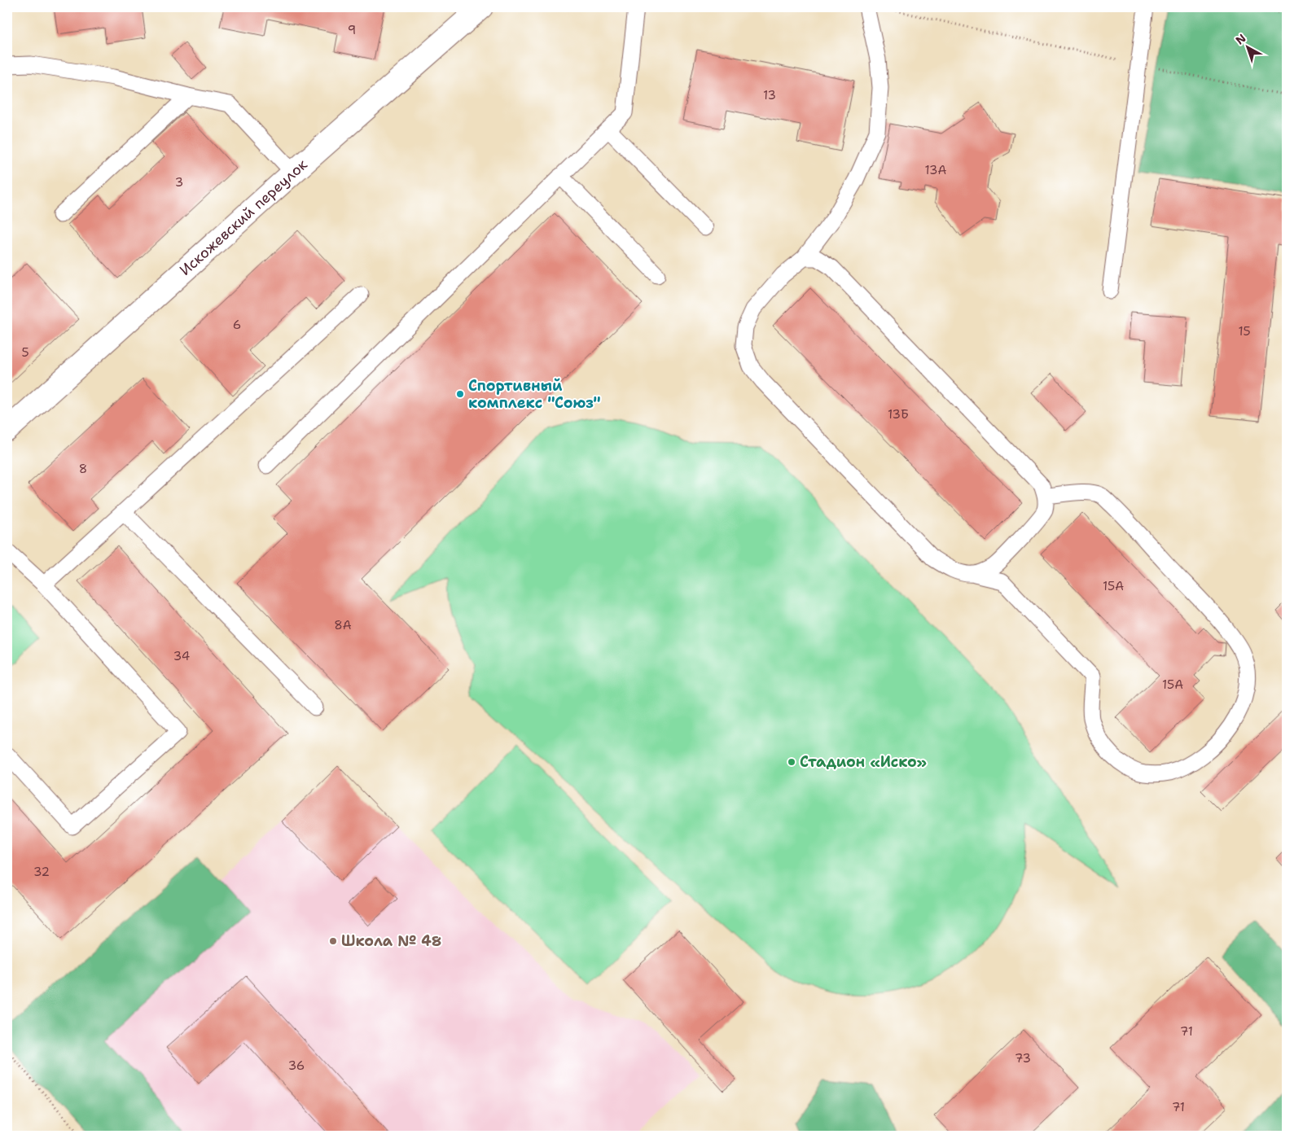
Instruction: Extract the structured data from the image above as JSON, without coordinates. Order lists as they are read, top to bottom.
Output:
{
  "streets": {
    "street": ["Искожевский переулок"]
  },
  "places": ["Спортивный комплекс \"Союз\"", "Стадион «Иско»", "Школа № 48"],
  "house_numbers": [
    "9",
    "13",
    "13А",
    "3",
    "6",
    "15",
    "5",
    "13Б",
    "8",
    "15А",
    "8А",
    "34",
    "15А",
    "32",
    "71",
    "73",
    "36",
    "71"
  ],
  "north": "top left"
}
